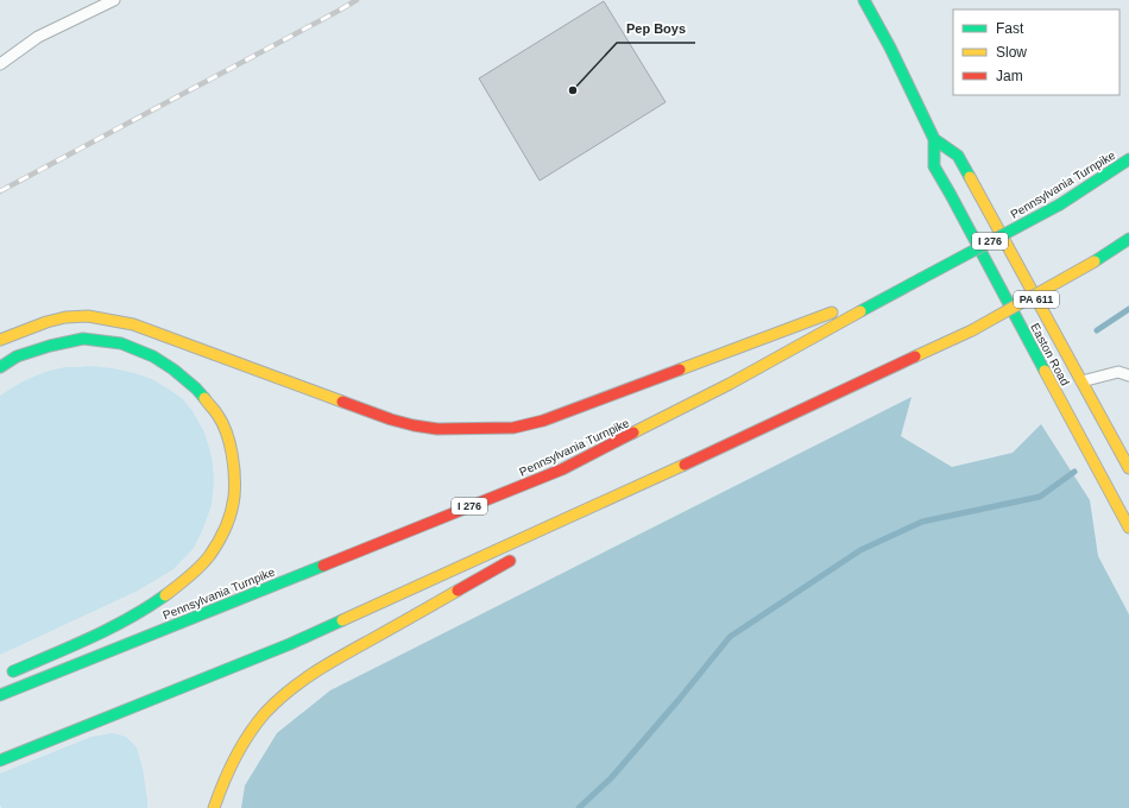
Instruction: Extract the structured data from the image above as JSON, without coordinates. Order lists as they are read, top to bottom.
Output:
{
  "streets": {
    "main road": [
      "Pennsylvania Turnpike",
      "I 276",
      "PA 611",
      "Easton Road"
    ]
  },
  "places": ["Pep Boys"],
  "legend": ["Fast", "Slow", "Jam"]
}
